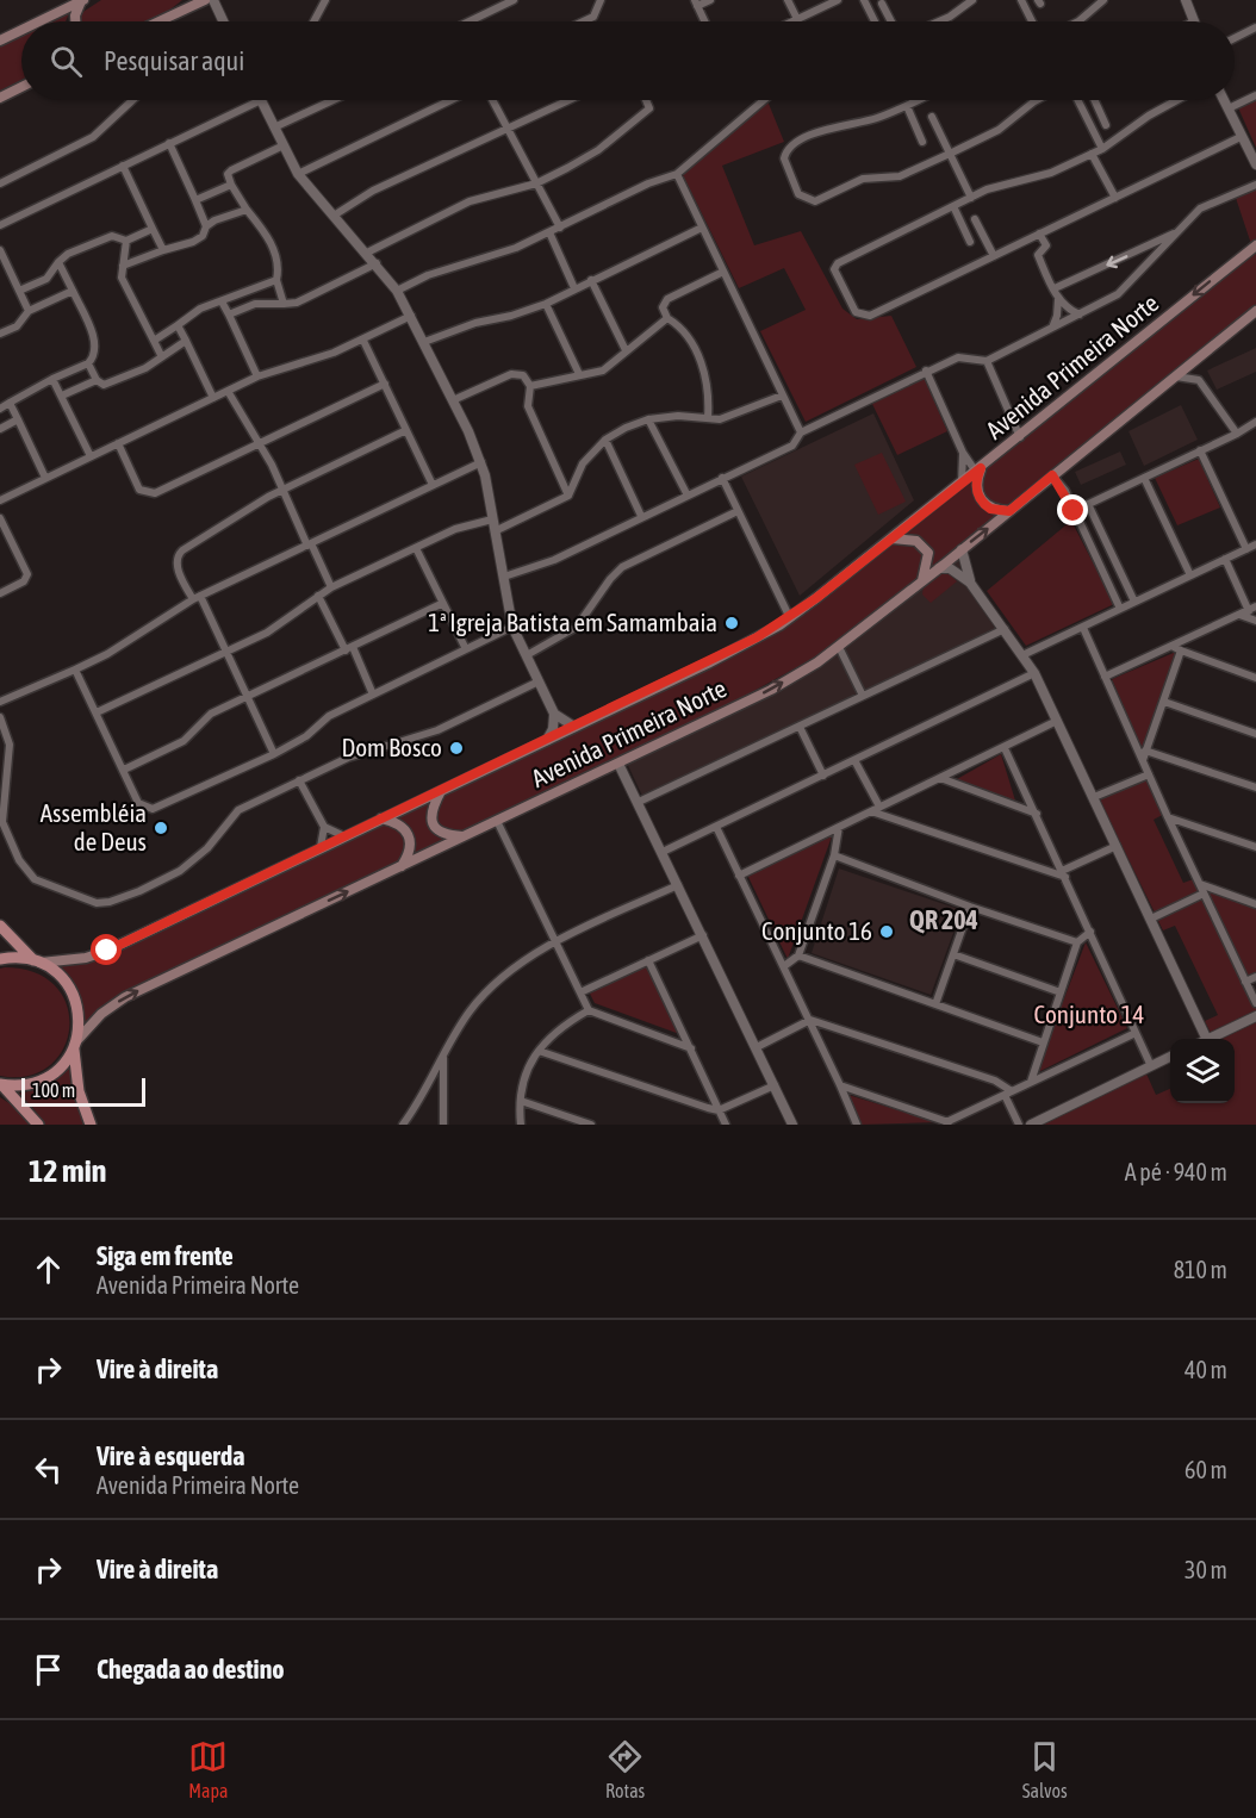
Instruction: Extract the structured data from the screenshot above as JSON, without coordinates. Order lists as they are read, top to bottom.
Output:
{
  "streets": {
    "main road": ["Avenida Primeira Norte"]
  },
  "districts": ["QR 204"],
  "parks": ["Conjunto 14"],
  "places": [
    "1ª Igreja Batista em Samambaia",
    "Dom Bosco",
    "Assembléia de Deus",
    "Conjunto 16"
  ],
  "scale_bar": "100 m",
  "page": {
    "search": "Pesquisar aqui",
    "scale": "100 m",
    "heading": ["12 min", "A pé · 940 m"],
    "list": [
      ["Siga em frente", "Avenida Primeira Norte", "810 m"],
      ["Vire à direita", "40 m"],
      ["Vire à esquerda", "Avenida Primeira Norte", "60 m"],
      ["Vire à direita", "30 m"],
      "Chegada ao destino"
    ],
    "nav": ["Mapa", "Rotas", "Salvos"]
  }
}
